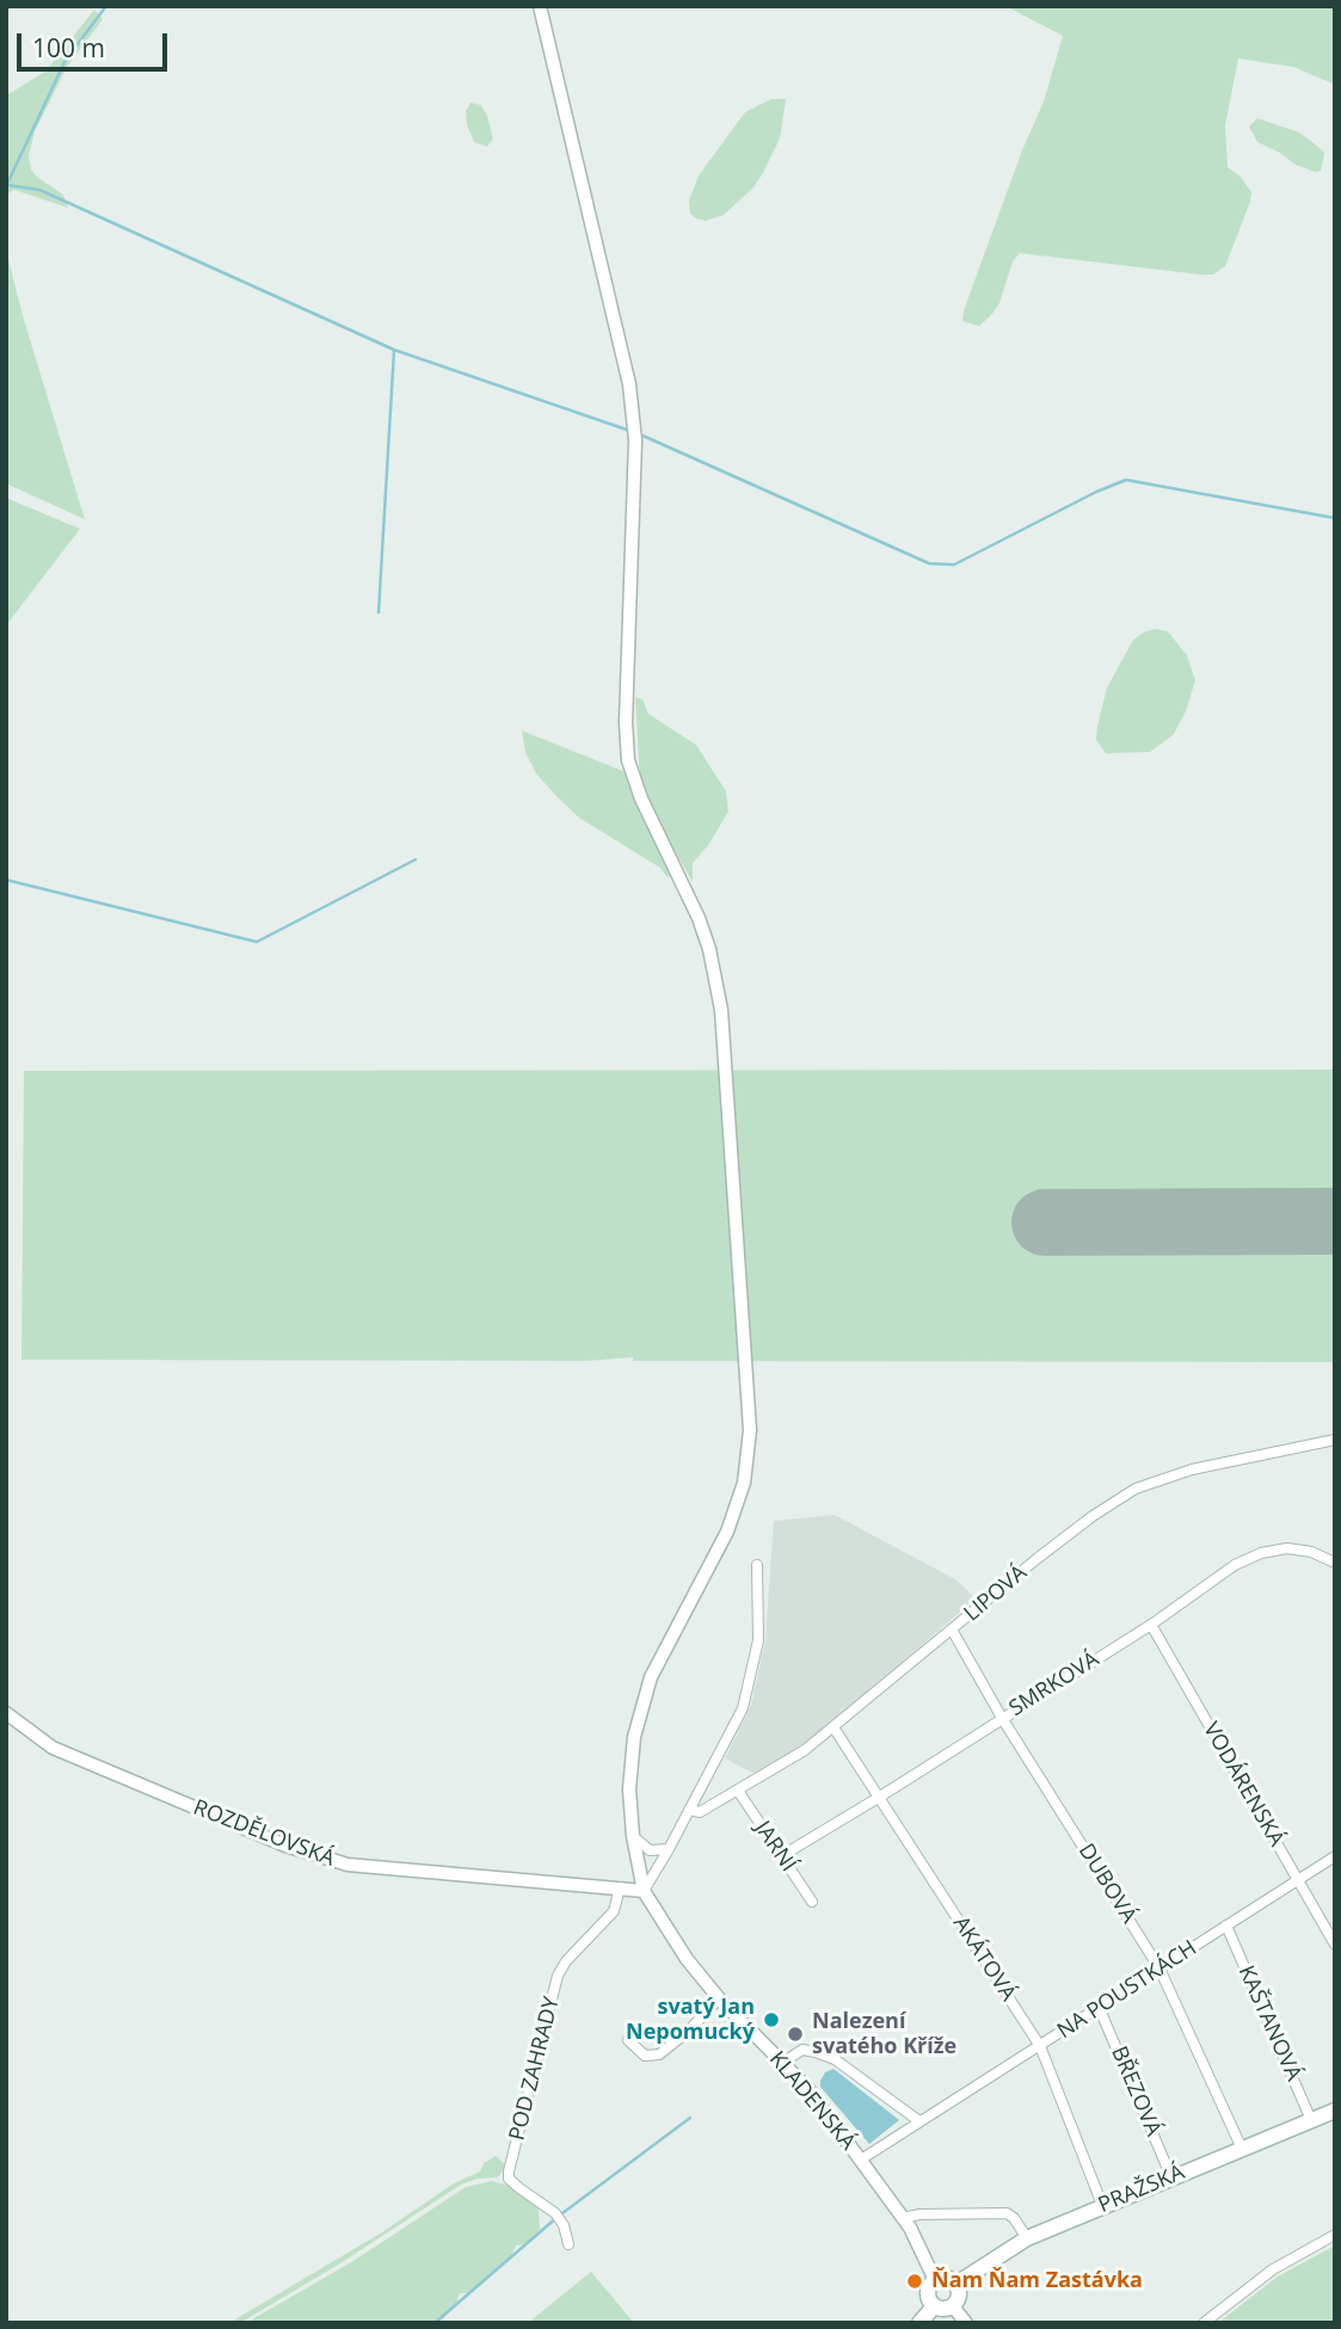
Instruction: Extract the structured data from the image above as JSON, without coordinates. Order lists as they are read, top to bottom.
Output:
{
  "streets": {
    "main road": ["PRAŽSKÁ"],
    "street": [
      "LIPOVÁ",
      "SMRKOVÁ",
      "VODÁRENSKÁ",
      "ROZDĚLOVSKÁ",
      "JARNÍ",
      "DUBOVÁ",
      "AKÁTOVÁ",
      "NA POUSTKÁCH",
      "KAŠTANOVÁ",
      "POD ZAHRADY",
      "BŘEZOVÁ",
      "KLADENSKÁ"
    ]
  },
  "crossings": [
    ["LIPOVÁ", "JARNÍ"],
    ["LIPOVÁ", "DUBOVÁ"],
    ["LIPOVÁ", "AKÁTOVÁ"],
    ["SMRKOVÁ", "VODÁRENSKÁ"],
    ["SMRKOVÁ", "JARNÍ"],
    ["SMRKOVÁ", "DUBOVÁ"],
    ["SMRKOVÁ", "AKÁTOVÁ"],
    ["VODÁRENSKÁ", "NA POUSTKÁCH"],
    ["ROZDĚLOVSKÁ", "POD ZAHRADY"],
    ["ROZDĚLOVSKÁ", "KLADENSKÁ"],
    ["DUBOVÁ", "NA POUSTKÁCH"],
    ["DUBOVÁ", "PRAŽSKÁ"],
    ["AKÁTOVÁ", "NA POUSTKÁCH"],
    ["AKÁTOVÁ", "PRAŽSKÁ"],
    ["NA POUSTKÁCH", "KAŠTANOVÁ"],
    ["NA POUSTKÁCH", "BŘEZOVÁ"],
    ["NA POUSTKÁCH", "KLADENSKÁ"],
    ["KAŠTANOVÁ", "PRAŽSKÁ"],
    ["BŘEZOVÁ", "PRAŽSKÁ"],
    ["KLADENSKÁ", "PRAŽSKÁ"]
  ],
  "places": ["svatý Jan Nepomucký", "Nalezení svatého Kříže", "Ňam Ňam Zastávka"],
  "scale_bar": "100 m"
}
